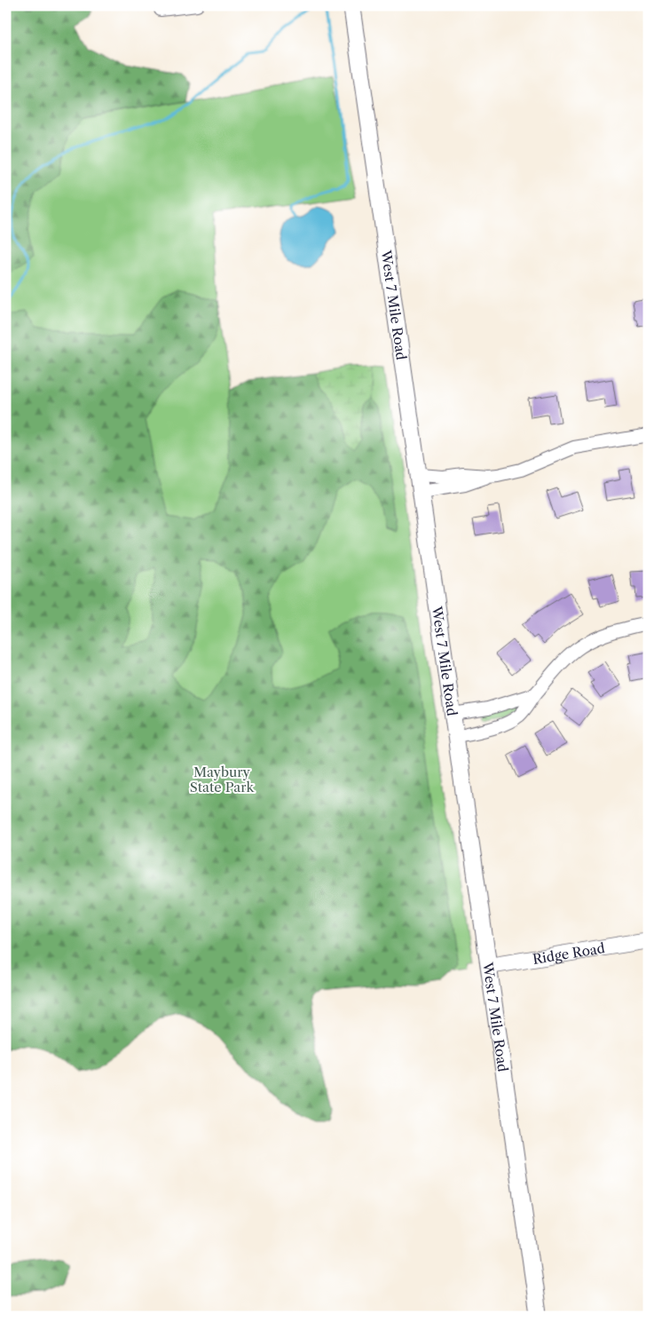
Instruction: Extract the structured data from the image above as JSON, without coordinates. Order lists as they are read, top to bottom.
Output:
{
  "streets": {
    "street": ["West 7 Mile Road", "Ridge Road"]
  },
  "crossings": [
    ["West 7 Mile Road", "Ridge Road"]
  ],
  "parks": ["Maybury State Park"]
}
